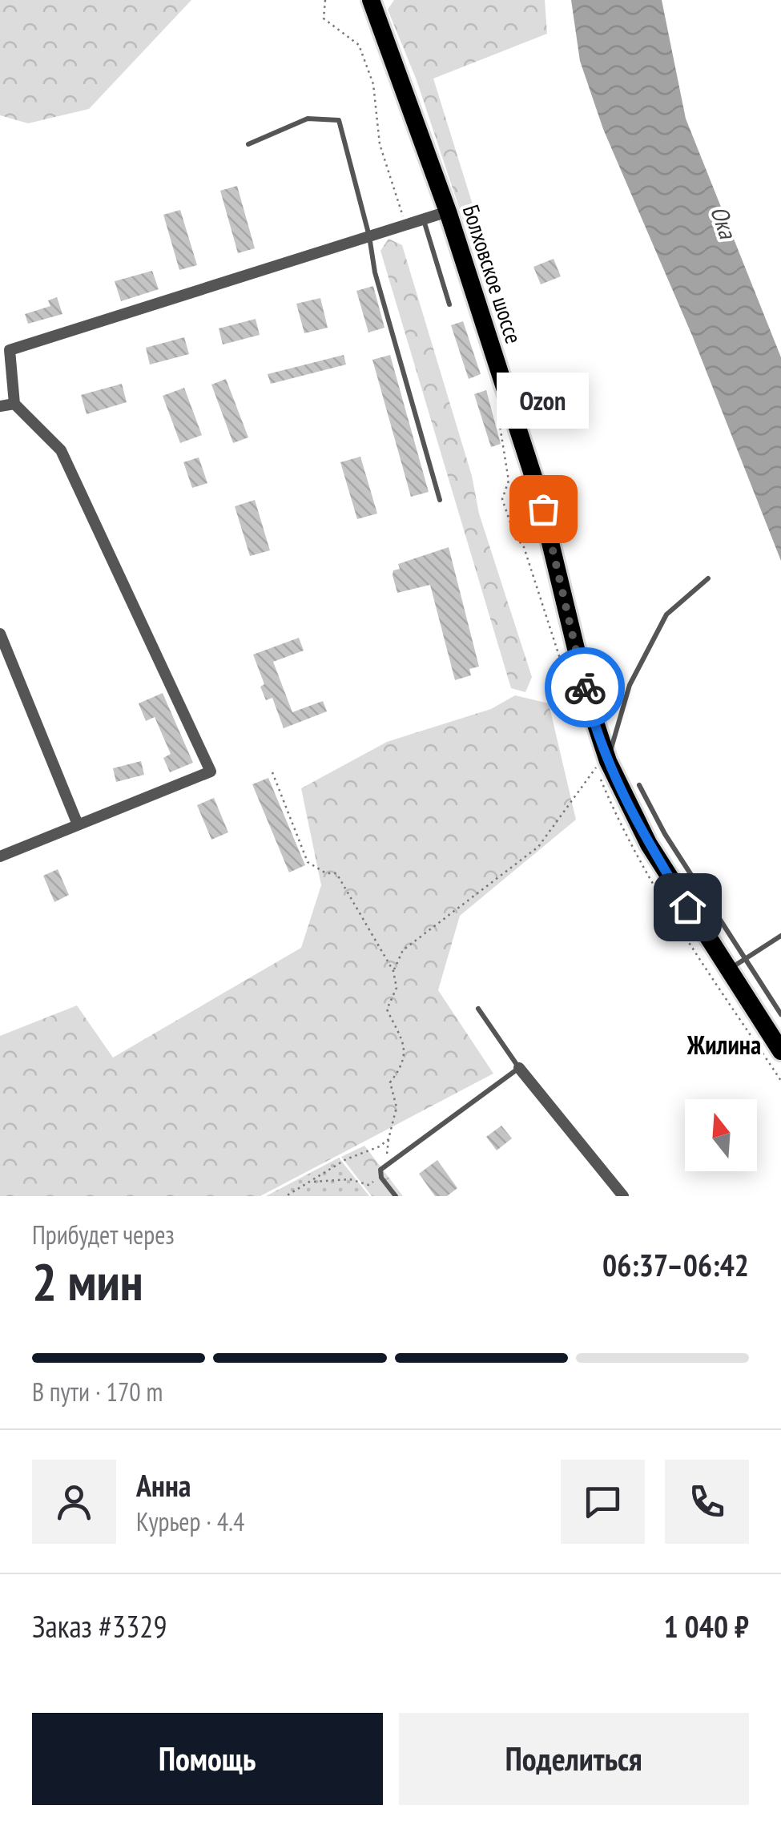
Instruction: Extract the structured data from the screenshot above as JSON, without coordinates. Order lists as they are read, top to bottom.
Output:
{
  "streets": {
    "main road": ["Болховское шоссе"]
  },
  "districts": ["Жилина"],
  "water": ["Ока"],
  "places": ["Ozon"],
  "north": "top",
  "page": {
    "bubble": "Ozon",
    "heading": ["2 мин", "Прибудет через", "06:37–06:42"],
    "panel": [
      "Анна",
      "Курьер · 4.4",
      "Заказ #3329",
      "1 040 ₽"
    ],
    "bar": "В пути · 170 m",
    "buttons": ["Помощь", "Поделиться"]
  }
}
